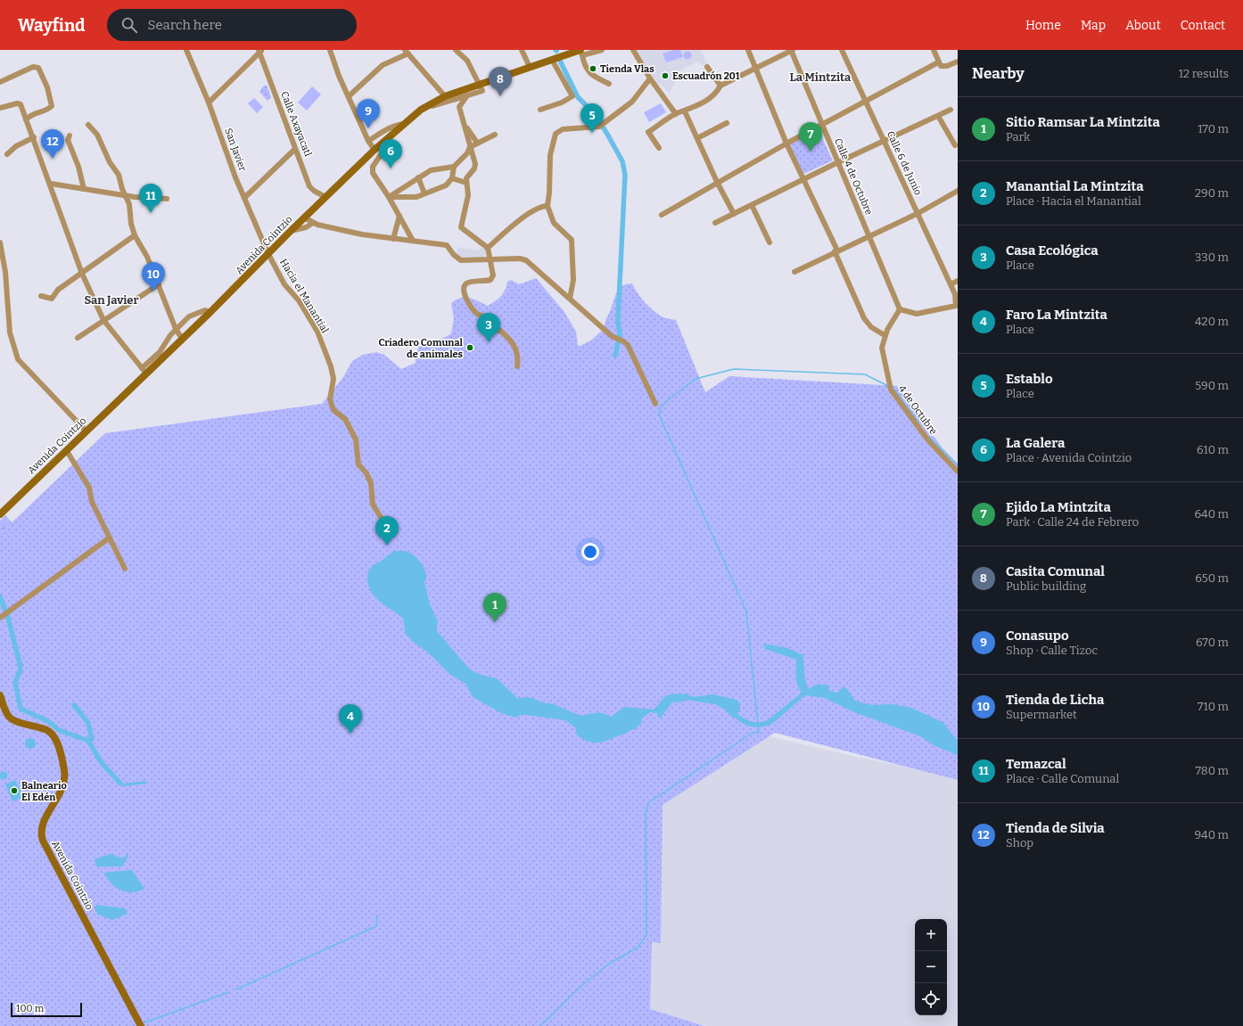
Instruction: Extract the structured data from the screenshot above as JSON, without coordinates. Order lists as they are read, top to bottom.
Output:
{
  "streets": {
    "main road": ["Avenida Cointzio"],
    "street": [
      "Calle Axayacatl",
      "San Javier",
      "Calle 6 de Junio",
      "Calle 4 de Octubre",
      "Hacia el Manantial",
      "4 de Octubre"
    ]
  },
  "crossings": [
    ["Calle Axayacatl", "Avenida Cointzio"],
    ["San Javier", "Avenida Cointzio"],
    ["San Javier", "Hacia el Manantial"],
    ["Calle 6 de Junio", "Calle 4 de Octubre"],
    ["Calle 6 de Junio", "4 de Octubre"],
    ["Calle 4 de Octubre", "4 de Octubre"],
    ["Avenida Cointzio", "Hacia el Manantial"]
  ],
  "districts": ["La Mintzita", "San Javier"],
  "places": [
    "Tienda Vlas",
    "Escuadrón 201",
    "Criadero Comunal de animales",
    "Balneario El Edén"
  ],
  "scale_bar": "100 m",
  "page": {
    "header": "Wayfind",
    "search": "Search here",
    "nav": [
      "Home",
      "Map",
      "About",
      "Contact"
    ],
    "heading": ["Nearby", "12 results"],
    "pins": [
      "8",
      "9",
      "5",
      "7",
      "12",
      "6",
      "11",
      "10",
      "3",
      "2",
      "1",
      "4"
    ],
    "list": [
      {
        "mark": "1",
        "name": "Sitio Ramsar La Mintzita",
        "note": "Park",
        "value": "170 m"
      },
      {
        "mark": "2",
        "name": "Manantial La Mintzita",
        "note": "Place · Hacia el Manantial",
        "value": "290 m"
      },
      {
        "mark": "3",
        "name": "Casa Ecológica",
        "note": "Place",
        "value": "330 m"
      },
      {
        "mark": "4",
        "name": "Faro La Mintzita",
        "note": "Place",
        "value": "420 m"
      },
      {
        "mark": "5",
        "name": "Establo",
        "note": "Place",
        "value": "590 m"
      },
      {
        "mark": "6",
        "name": "La Galera",
        "note": "Place · Avenida Cointzio",
        "value": "610 m"
      },
      {
        "mark": "7",
        "name": "Ejido La Mintzita",
        "note": "Park · Calle 24 de Febrero",
        "value": "640 m"
      },
      {
        "mark": "8",
        "name": "Casita Comunal",
        "note": "Public building",
        "value": "650 m"
      },
      {
        "mark": "9",
        "name": "Conasupo",
        "note": "Shop · Calle Tizoc",
        "value": "670 m"
      },
      {
        "mark": "10",
        "name": "Tienda de Licha",
        "note": "Supermarket",
        "value": "710 m"
      },
      {
        "mark": "11",
        "name": "Temazcal",
        "note": "Place · Calle Comunal",
        "value": "780 m"
      },
      {
        "mark": "12",
        "name": "Tienda de Silvia",
        "note": "Shop",
        "value": "940 m"
      }
    ],
    "map_buttons": ["+", "−"],
    "scale": "100 m"
  }
}
